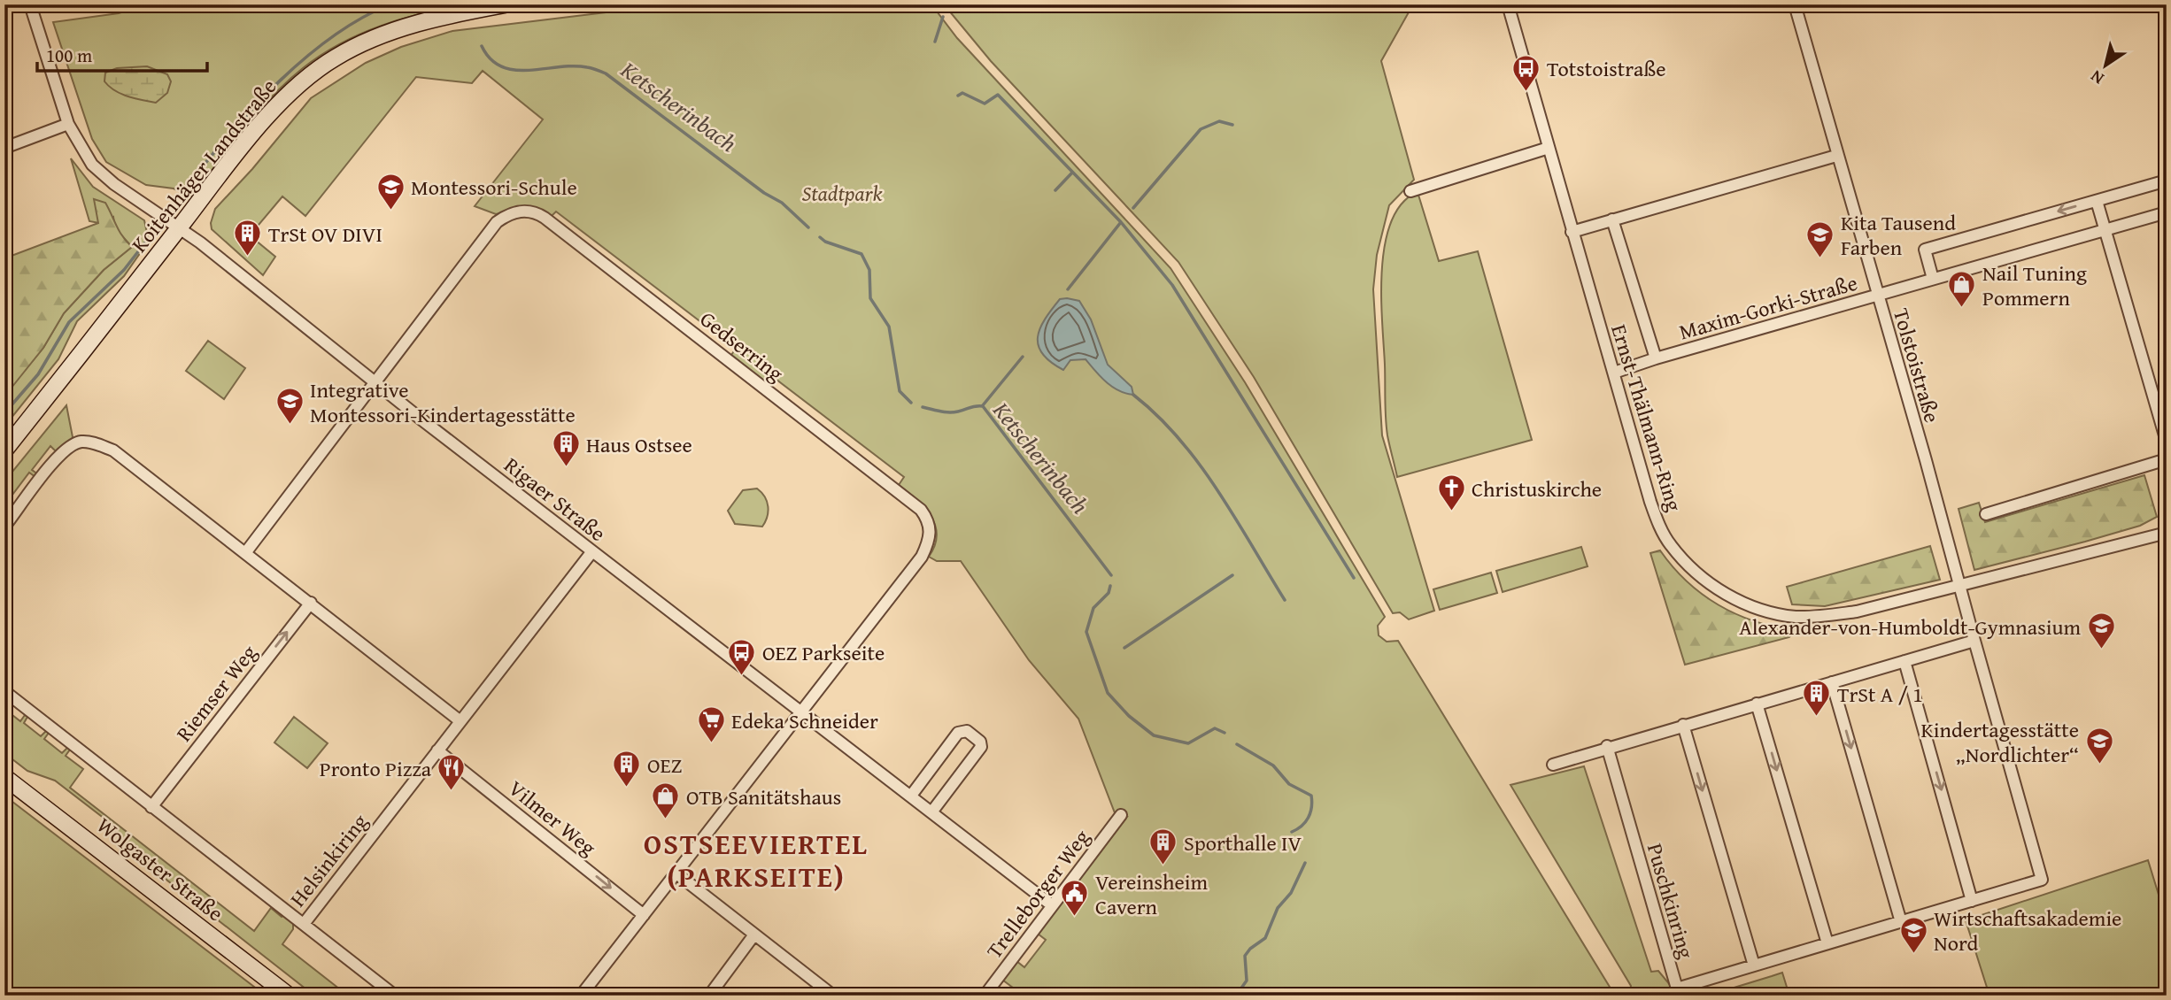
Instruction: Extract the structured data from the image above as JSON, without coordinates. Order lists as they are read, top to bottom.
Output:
{
  "streets": {
    "main road": ["Koitenhäger Landstraße", "Wolgaster Straße"],
    "street": [
      "Maxim-Gorki-Straße",
      "Gedserring",
      "Tolstoistraße",
      "Ernst-Thälmann-Ring",
      "Rigaer Straße",
      "Riemser Weg",
      "Vilmer Weg",
      "Helsinkiring",
      "Trelleborger Weg",
      "Puschkinring"
    ]
  },
  "crossings": [
    ["Koitenhäger Landstraße", "Rigaer Straße"],
    ["Maxim-Gorki-Straße", "Tolstoistraße"],
    ["Maxim-Gorki-Straße", "Ernst-Thälmann-Ring"],
    ["Gedserring", "Rigaer Straße"],
    ["Gedserring", "Vilmer Weg"],
    ["Tolstoistraße", "Ernst-Thälmann-Ring"],
    ["Tolstoistraße", "Puschkinring"],
    ["Ernst-Thälmann-Ring", "Puschkinring"],
    ["Rigaer Straße", "Helsinkiring"],
    ["Rigaer Straße", "Trelleborger Weg"],
    ["Riemser Weg", "Helsinkiring"],
    ["Vilmer Weg", "Helsinkiring"]
  ],
  "one_way": ["Riemser Weg", "Vilmer Weg"],
  "districts": ["OSTSEEVIERTEL (PARKSEITE)"],
  "water": ["Ketscherinbach"],
  "parks": ["Stadtpark"],
  "places": {
    "bus stop": ["Totstoistraße", "OEZ Parkseite"],
    "school or university": [
      "Montessori-Schule",
      "Kita Tausend Farben",
      "Integrative Montessori-Kindertagesstätte",
      "Alexander-von-Humboldt-Gymnasium",
      "Kindertagesstätte „Nordlichter“",
      "Wirtschaftsakademie Nord"
    ],
    "building": [
      "TrSt OV DIVI",
      "Haus Ostsee",
      "TrSt A / 1",
      "OEZ",
      "Sporthalle IV"
    ],
    "shop": ["Nail Tuning Pommern", "OTB Sanitätshaus"],
    "church": ["Christuskirche"],
    "supermarket": ["Edeka Schneider"],
    "restaurant": ["Pronto Pizza"],
    "public building": ["Vereinsheim Cavern"]
  },
  "scale_bar": "100 m",
  "north": "bottom left"
}
